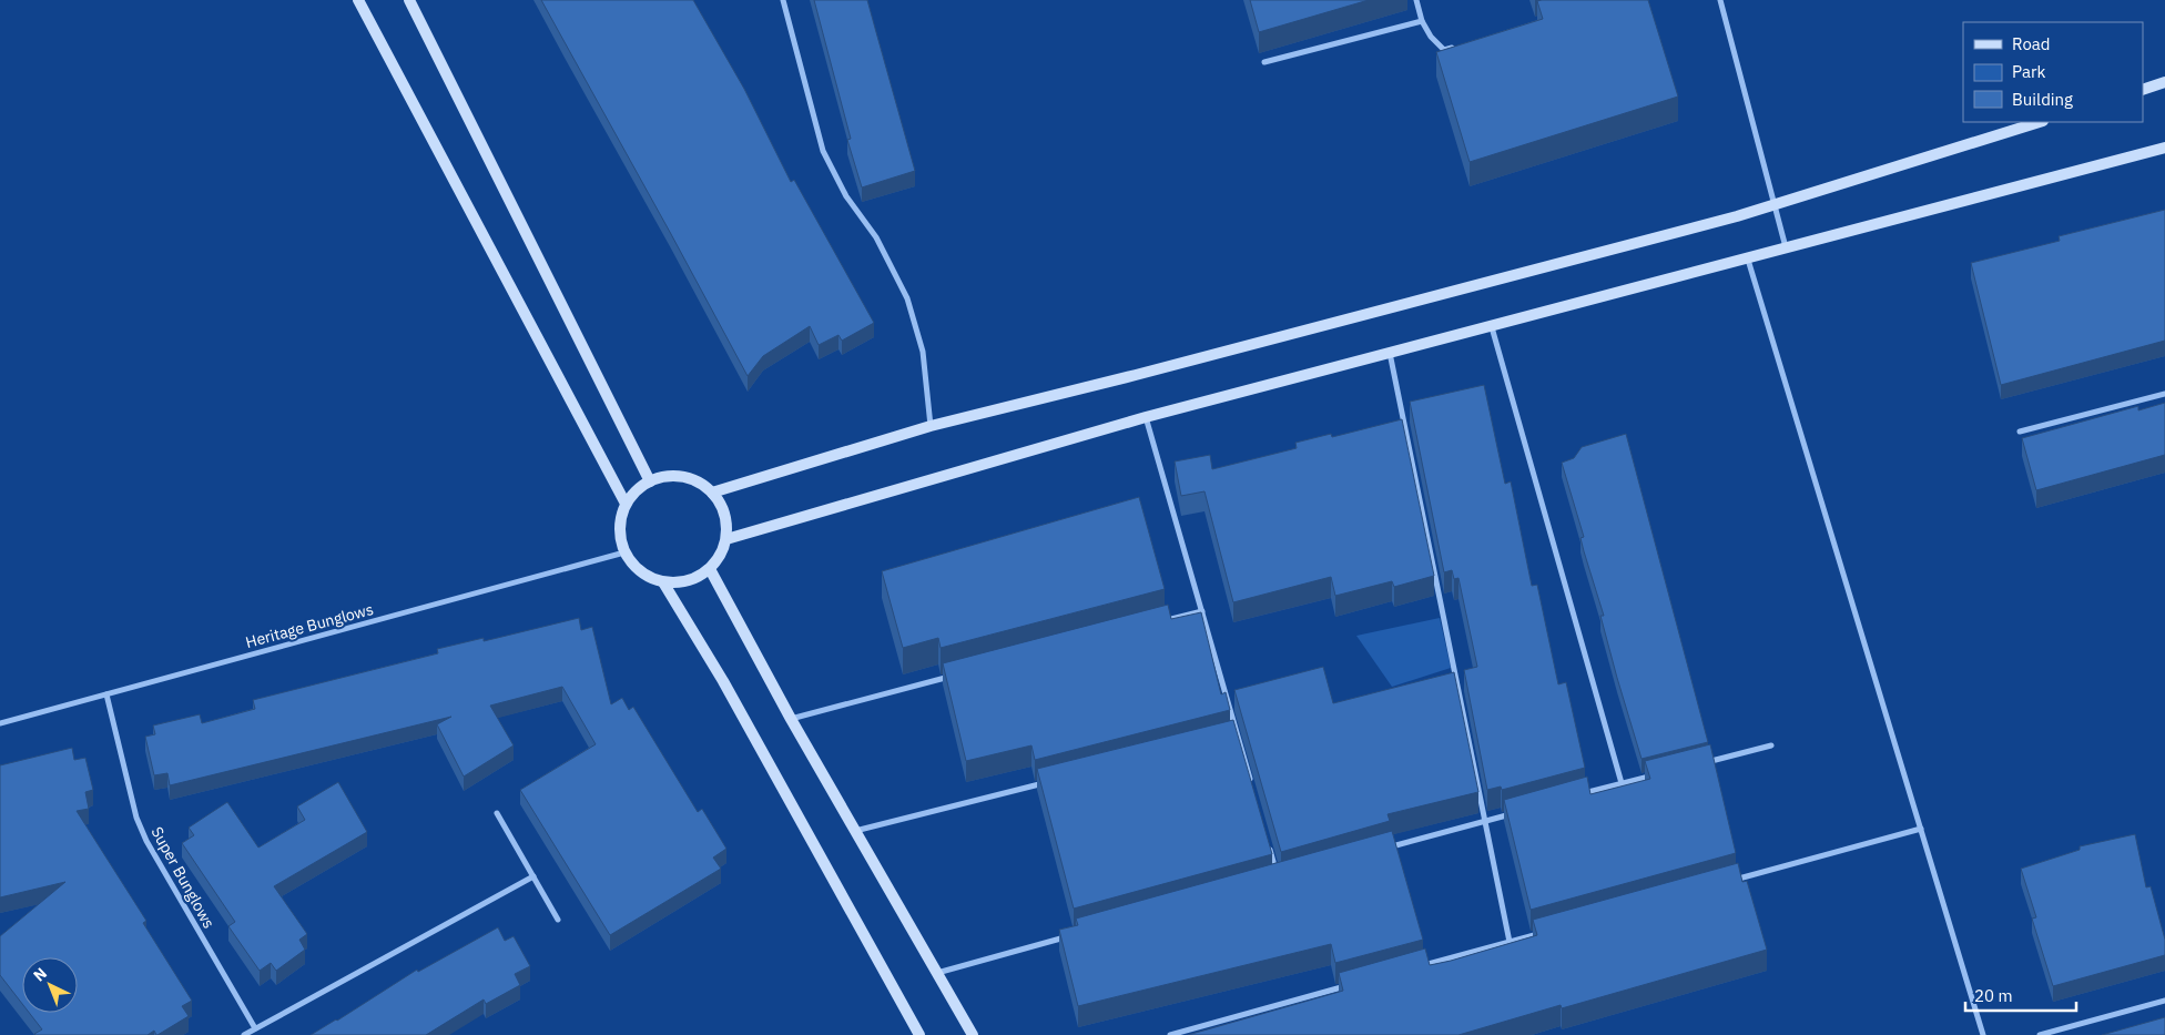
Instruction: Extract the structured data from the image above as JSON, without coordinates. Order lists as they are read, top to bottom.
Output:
{
  "streets": {
    "street": ["Heritage Bunglows", "Super Bunglows"]
  },
  "crossings": [
    ["Heritage Bunglows", "Super Bunglows"]
  ],
  "legend": ["Road", "Park", "Building"],
  "scale_bar": "20 m",
  "north": "top left"
}
